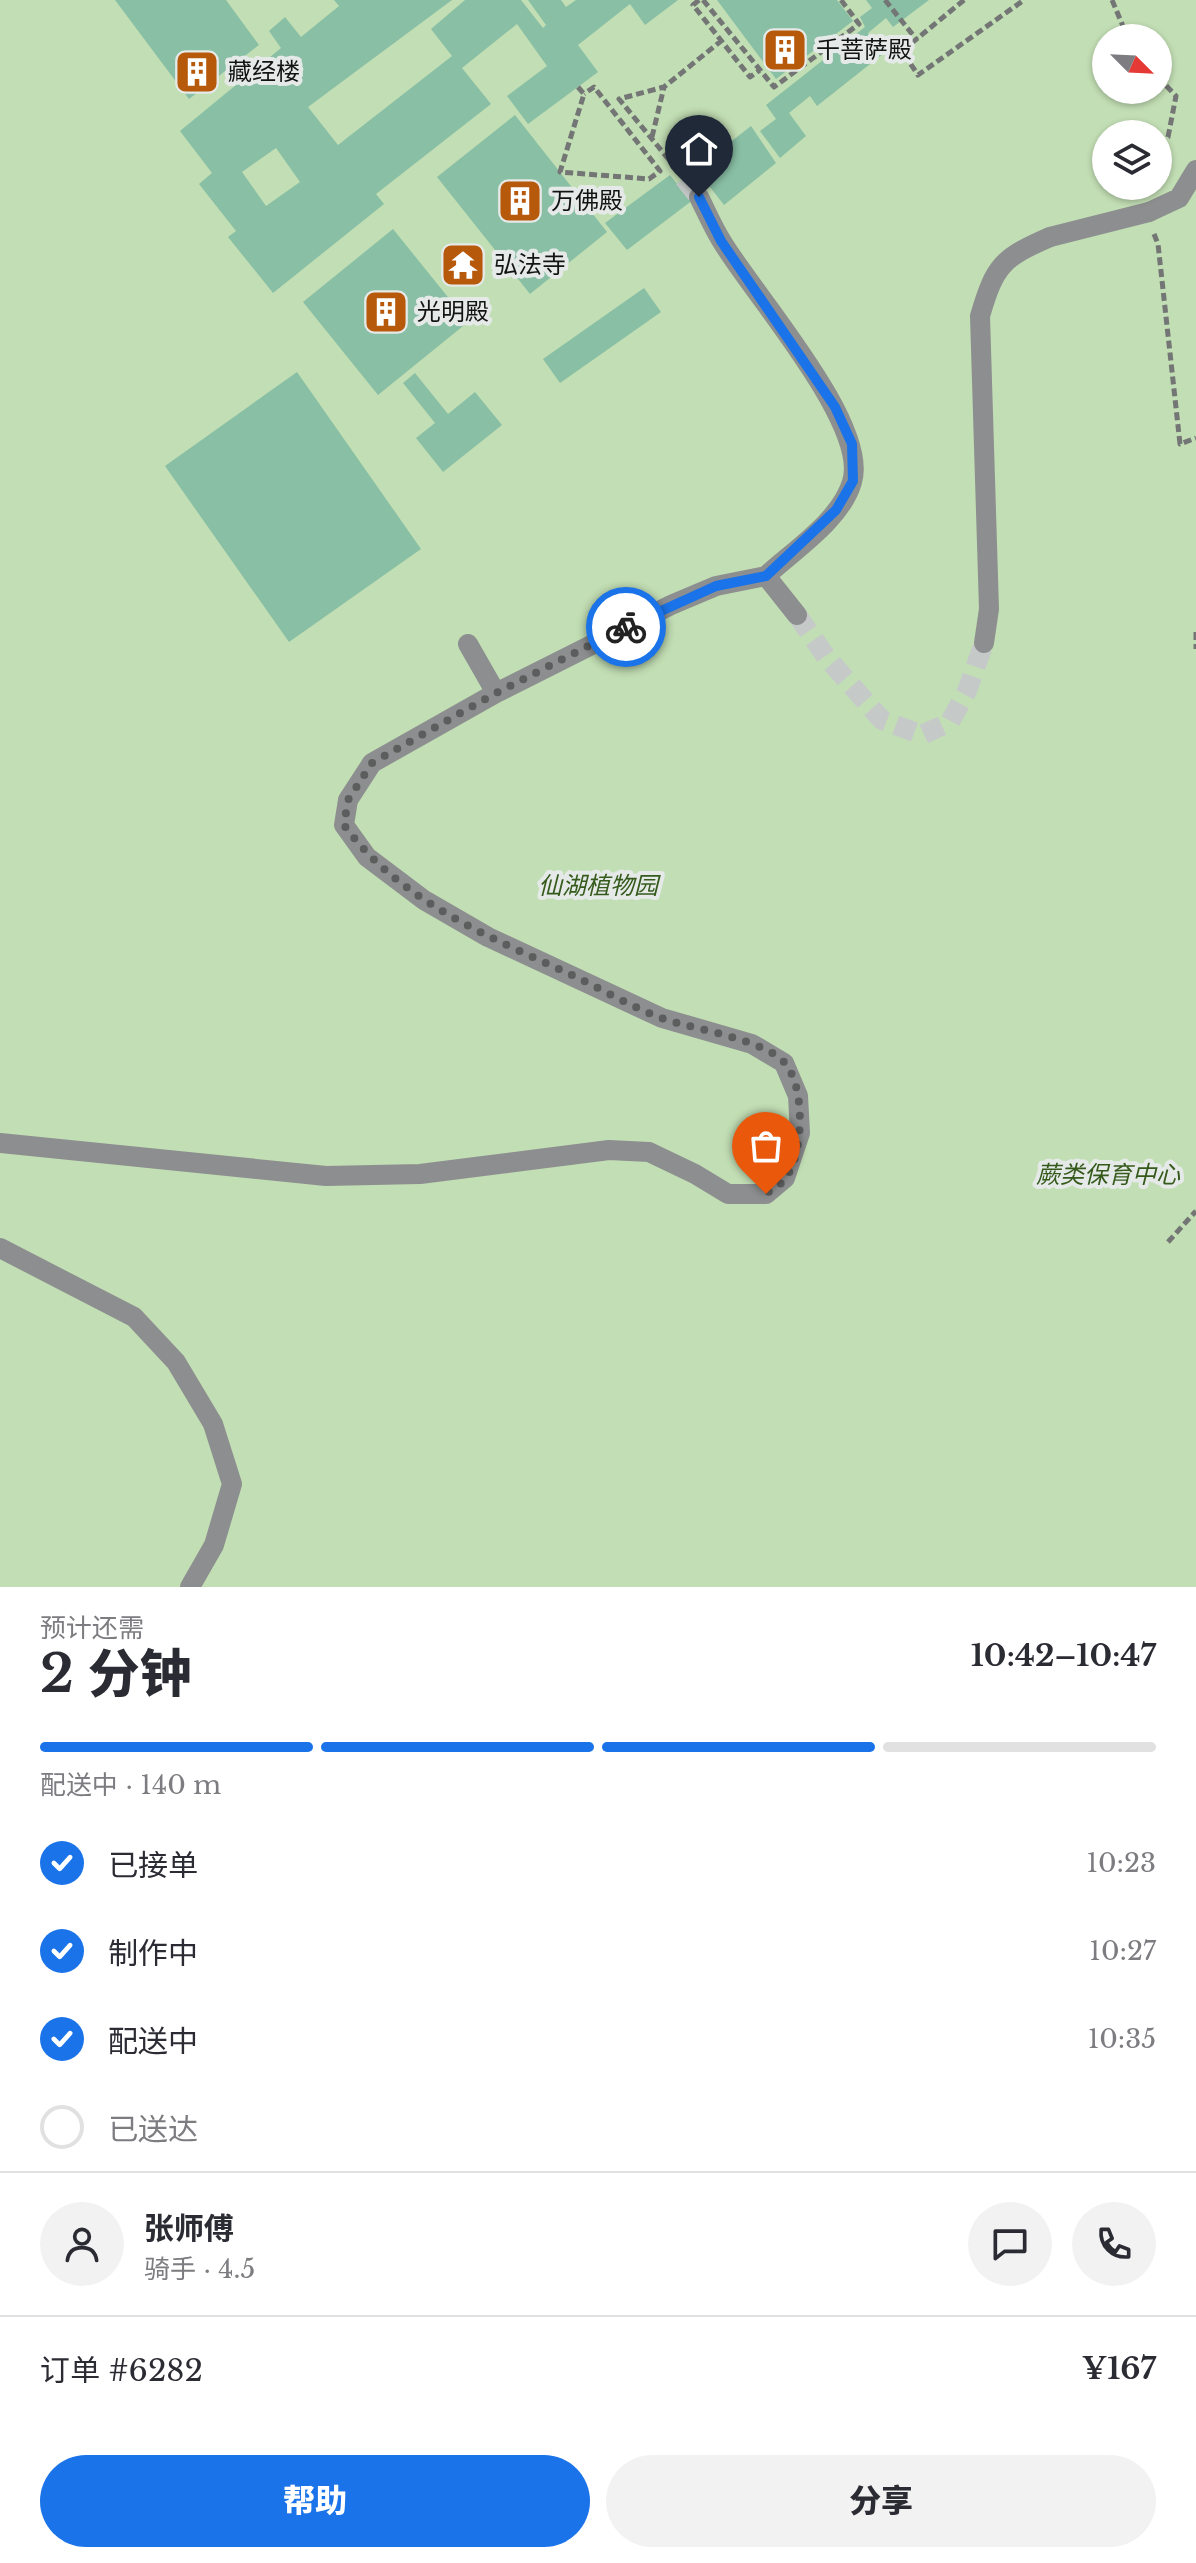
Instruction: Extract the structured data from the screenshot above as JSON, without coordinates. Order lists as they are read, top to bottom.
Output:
{
  "parks": ["仙湖植物园", "蕨类保育中心"],
  "places": {
    "building": [
      "千菩萨殿",
      "藏经楼",
      "万佛殿",
      "光明殿"
    ],
    "temple": ["弘法寺"]
  },
  "north": "bottom right",
  "page": {
    "heading": ["2 分钟", "预计还需", "10:42–10:47"],
    "panel": [
      "张师傅",
      "骑手 · 4.5",
      "订单 #6282",
      "¥167"
    ],
    "bar": "配送中 · 140 m",
    "list": [
      ["已接单", "10:23"],
      ["制作中", "10:27"],
      ["配送中", "10:35"],
      "已送达"
    ],
    "buttons": ["帮助", "分享"]
  }
}
